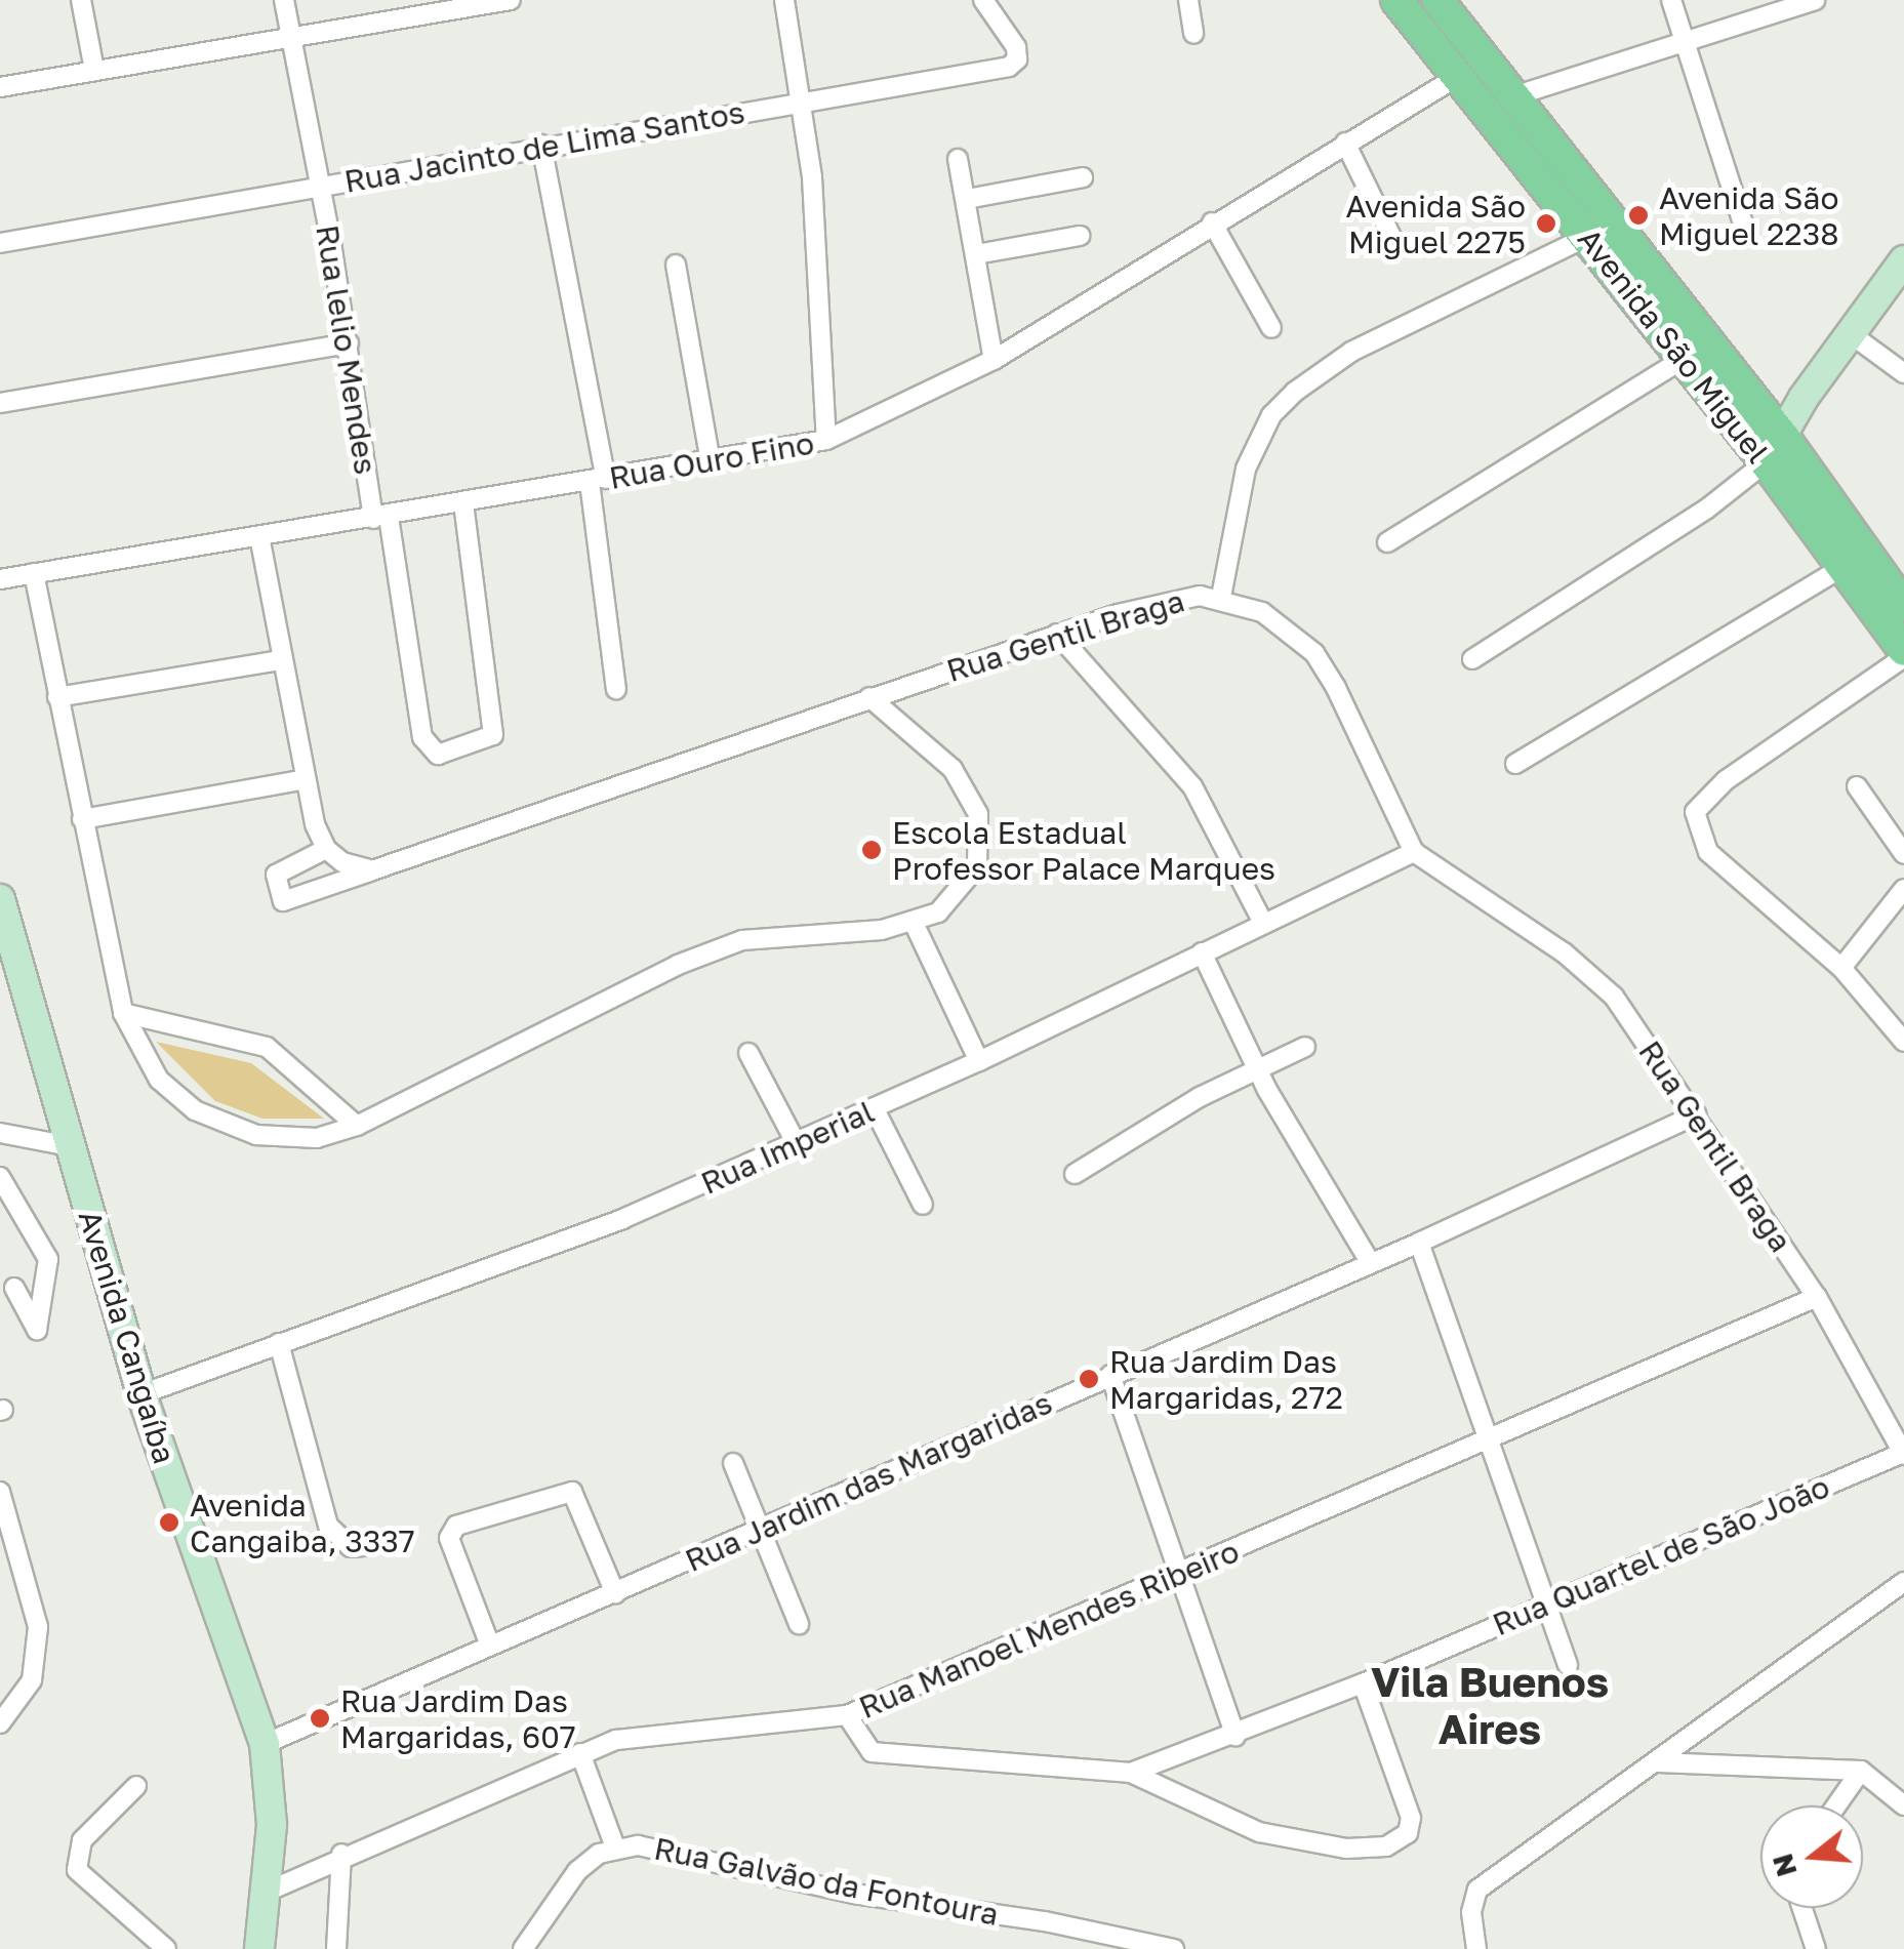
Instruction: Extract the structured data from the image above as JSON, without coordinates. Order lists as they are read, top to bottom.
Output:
{
  "streets": {
    "main road": ["Avenida São Miguel", "Avenida Cangaíba"],
    "street": [
      "Rua Jacinto de Lima Santos",
      "Rua lelio Mendes",
      "Rua Ouro Fino",
      "Rua Gentil Braga",
      "Rua Imperial",
      "Rua Jardim das Margaridas",
      "Rua Quartel de São João",
      "Rua Manoel Mendes Ribeiro",
      "Rua Galvão da Fontoura"
    ]
  },
  "crossings": [
    ["Rua Jacinto de Lima Santos", "Rua lelio Mendes"],
    ["Avenida São Miguel", "Rua Ouro Fino"],
    ["Rua lelio Mendes", "Rua Ouro Fino"],
    ["Rua Gentil Braga", "Rua Imperial"],
    ["Rua Gentil Braga", "Rua Jardim das Margaridas"],
    ["Rua Gentil Braga", "Rua Quartel de São João"],
    ["Rua Gentil Braga", "Rua Manoel Mendes Ribeiro"],
    ["Rua Imperial", "Avenida Cangaíba"],
    ["Avenida Cangaíba", "Rua Jardim das Margaridas"],
    ["Avenida Cangaíba", "Rua Manoel Mendes Ribeiro"],
    ["Rua Quartel de São João", "Rua Manoel Mendes Ribeiro"]
  ],
  "districts": ["Vila Buenos Aires"],
  "places": [
    "Avenida São Miguel 2238",
    "Avenida São Miguel 2275",
    "Escola Estadual Professor Palace Marques",
    "Rua Jardim Das Margaridas, 272",
    "Avenida Cangaiba, 3337",
    "Rua Jardim Das Margaridas, 607"
  ],
  "north": "left"
}
